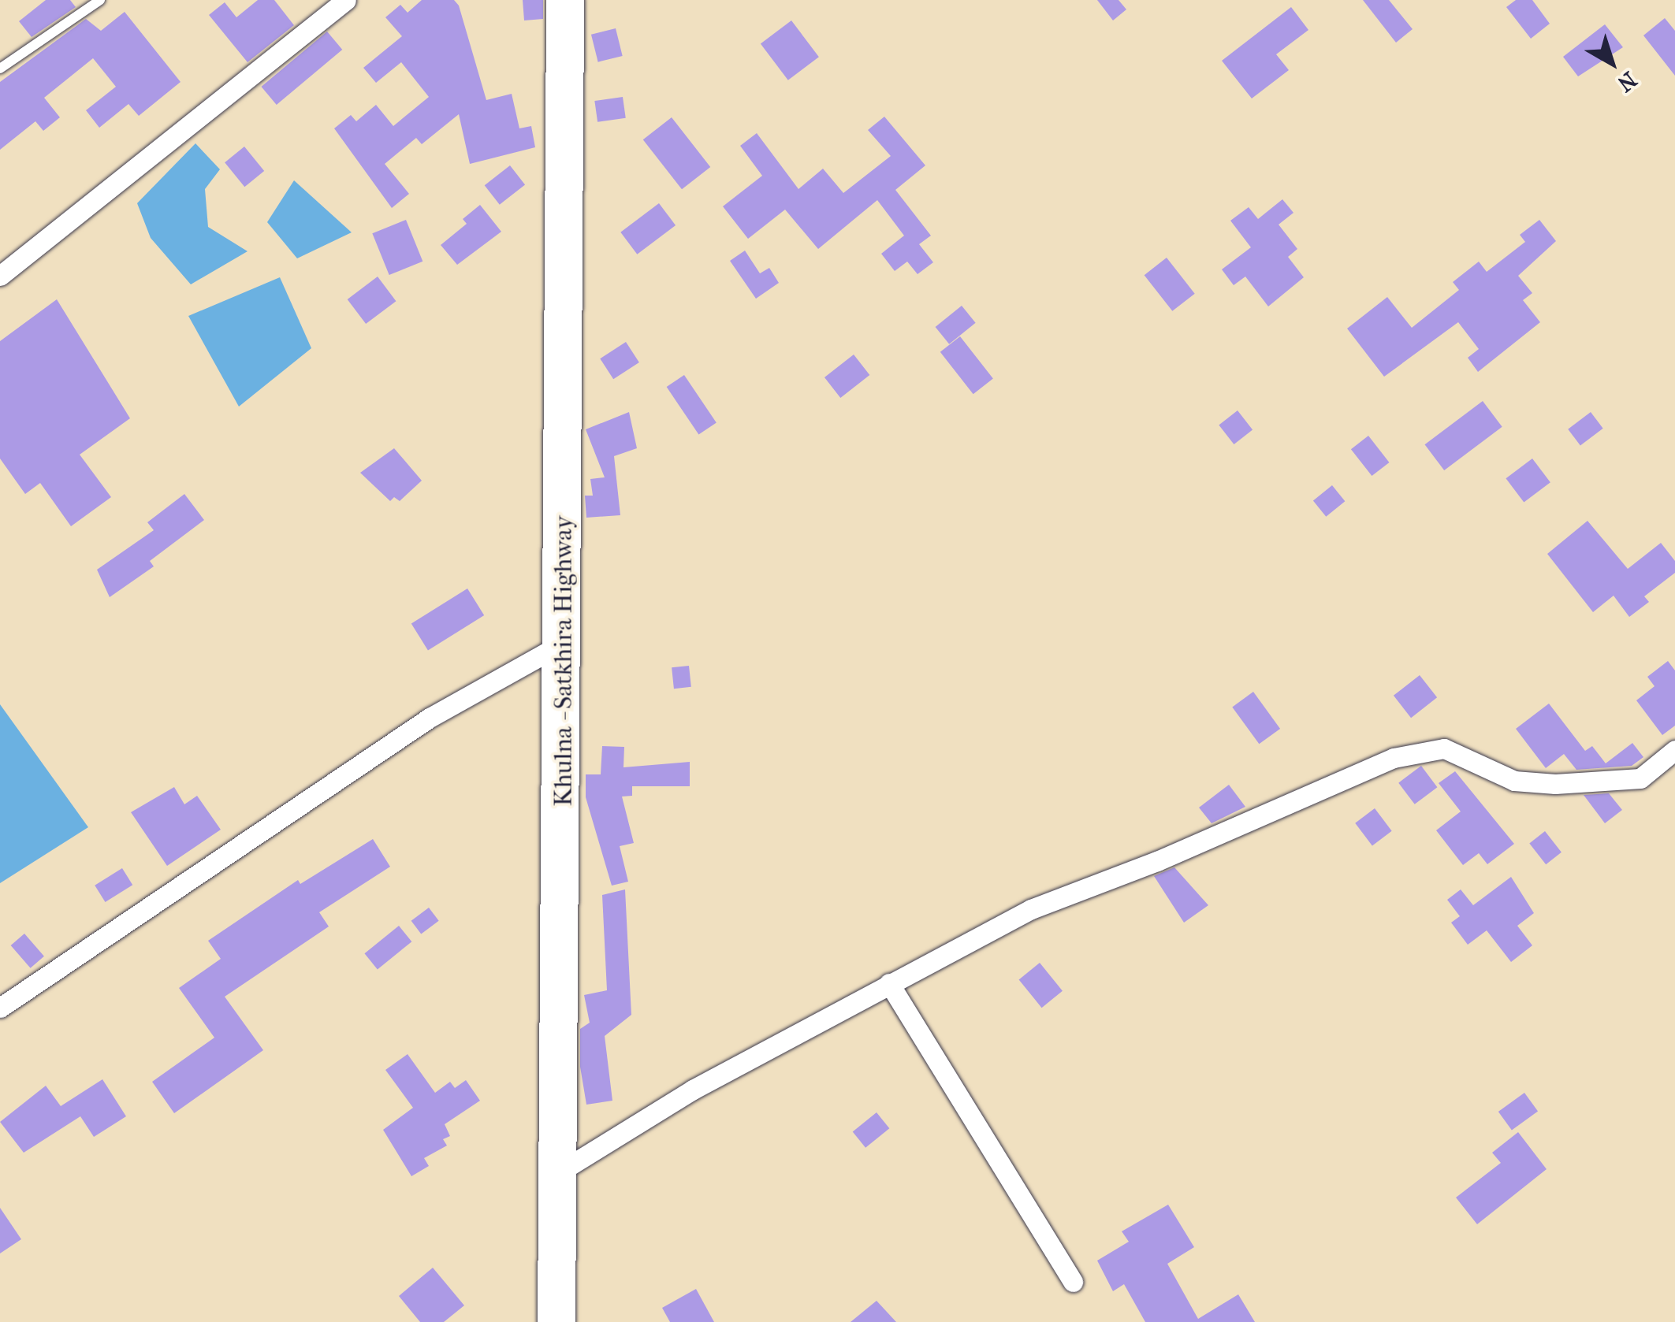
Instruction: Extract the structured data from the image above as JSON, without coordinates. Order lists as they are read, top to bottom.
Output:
{
  "streets": {
    "highway": ["Khulna - Satkhira Highway"]
  },
  "north": "bottom right"
}
